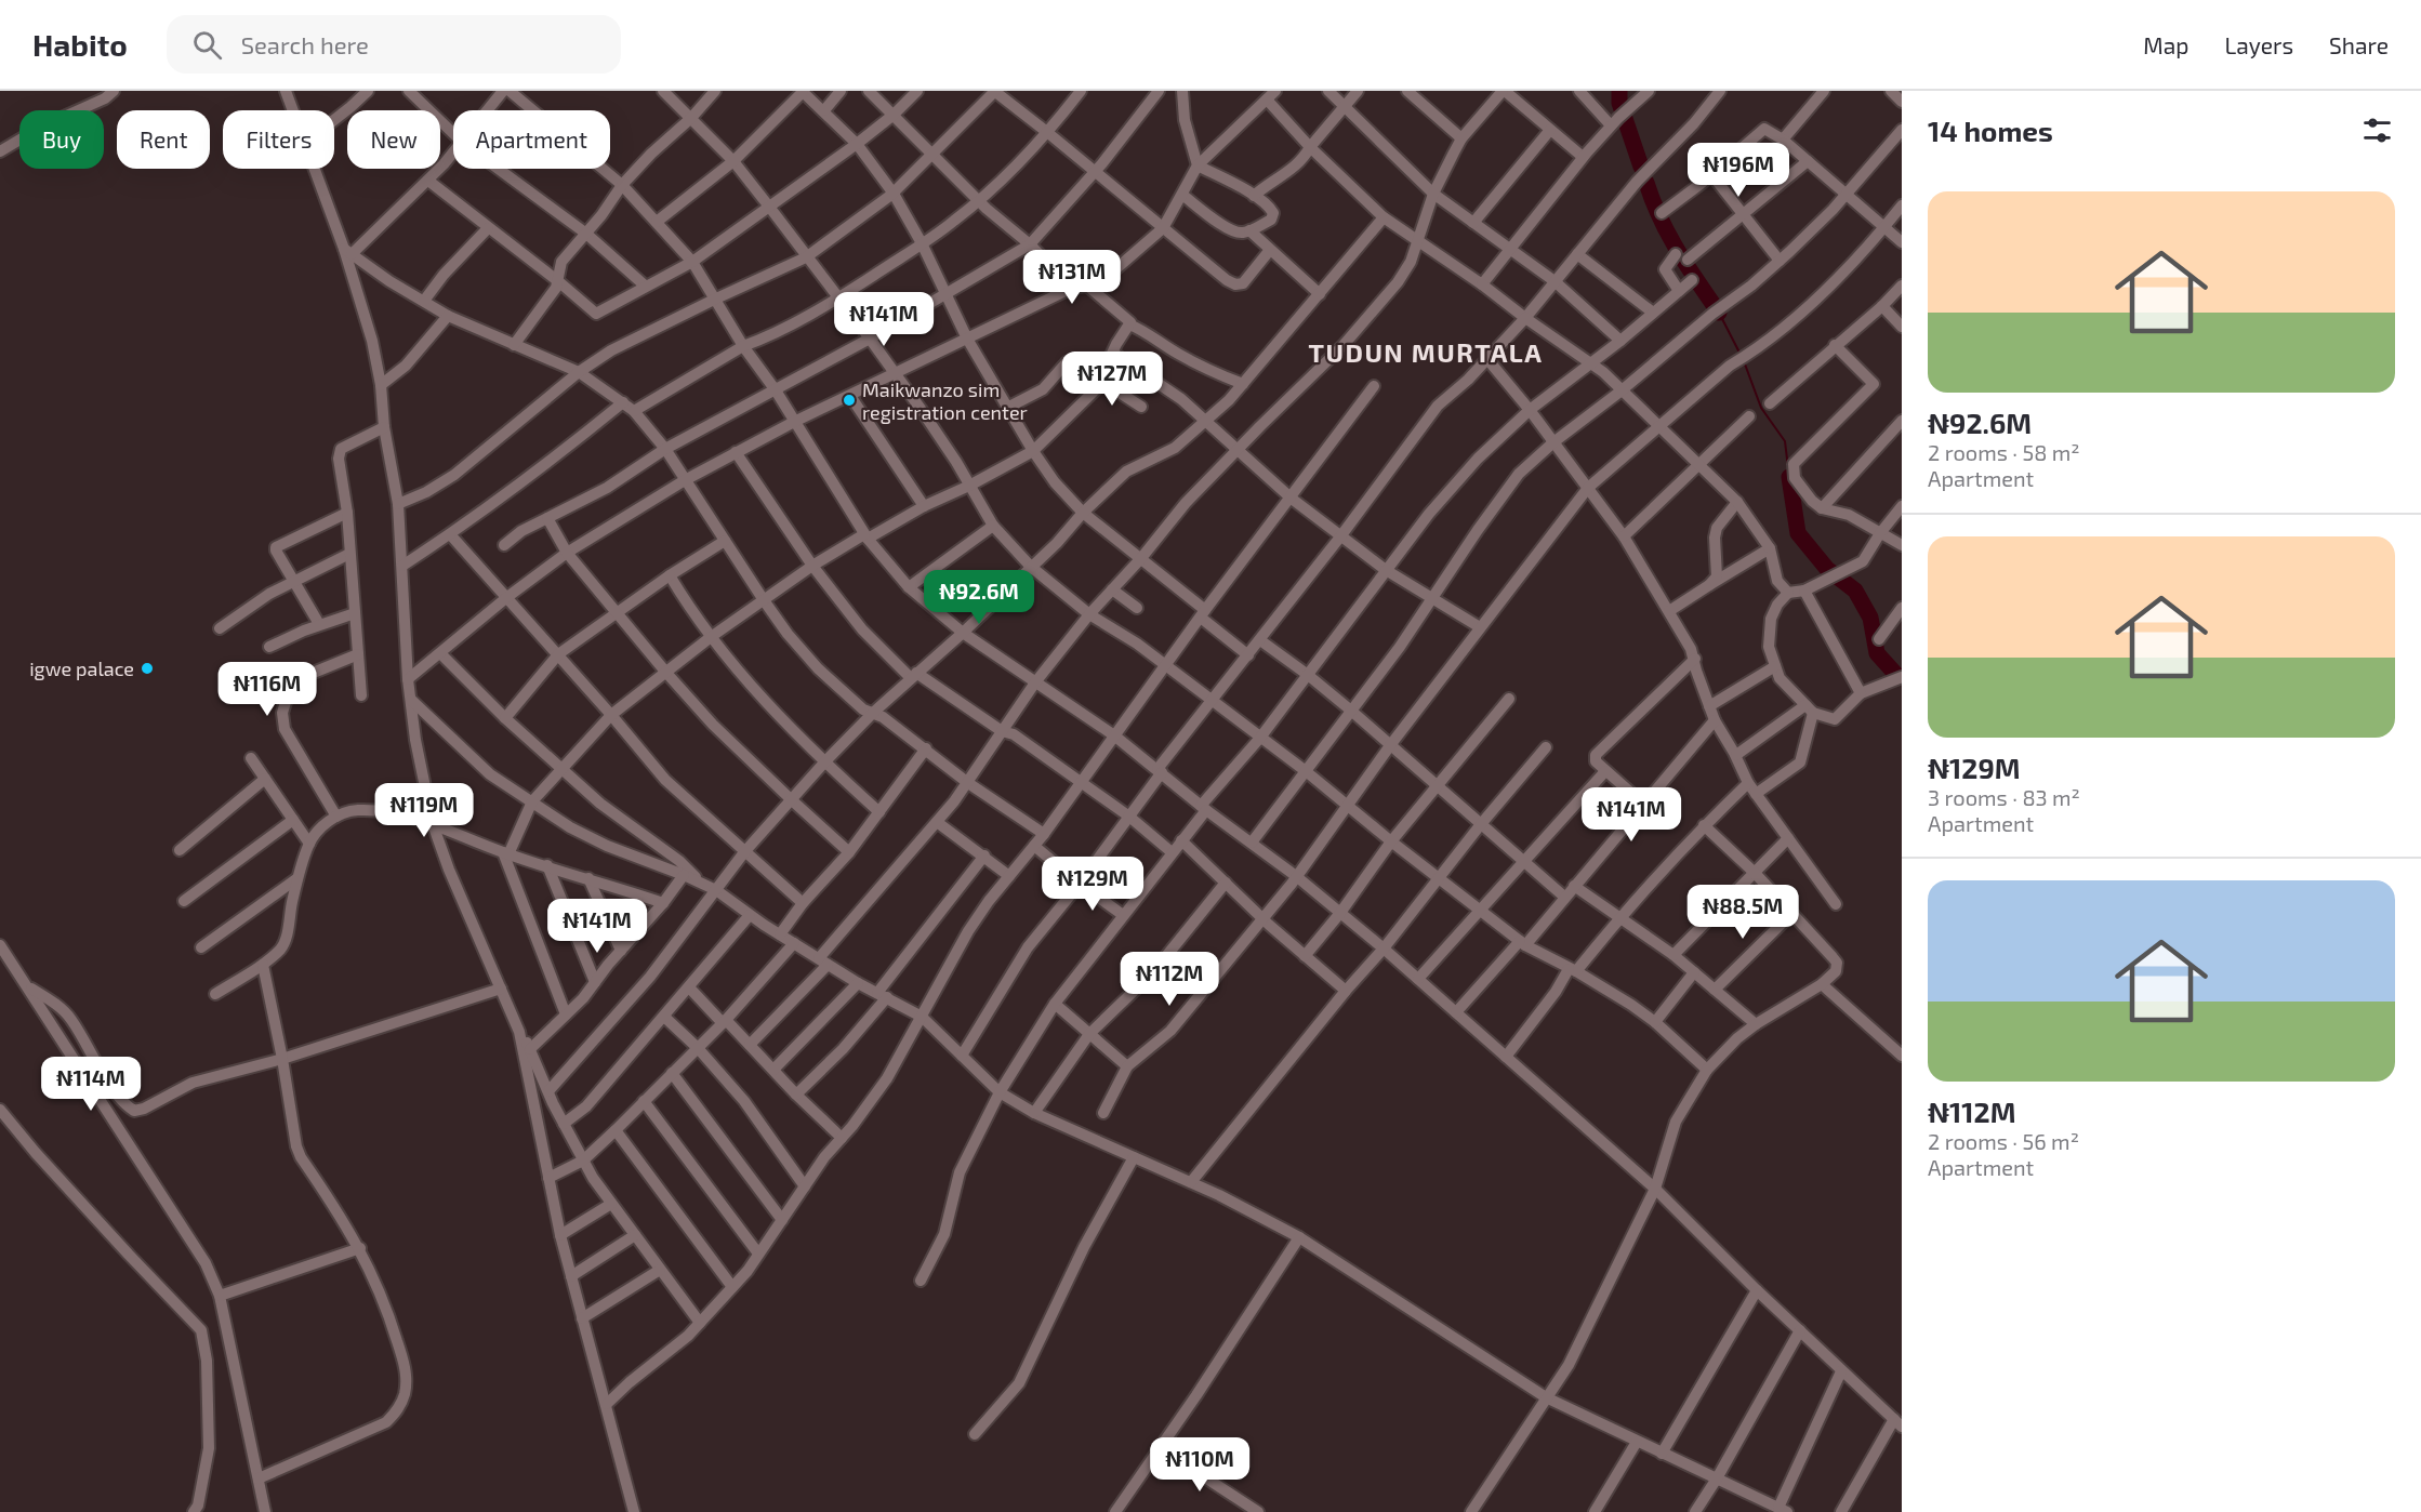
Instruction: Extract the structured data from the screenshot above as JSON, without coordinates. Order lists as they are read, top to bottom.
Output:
{
  "districts": ["TUDUN MURTALA"],
  "places": ["Maikwanzo sim registration center", "igwe palace"],
  "page": {
    "header": "Habito",
    "search": "Search here",
    "nav": ["Map", "Layers", "Share"],
    "heading": "14 homes",
    "chip": [
      "Buy",
      "Rent",
      "Filters",
      "New",
      "Apartment"
    ],
    "price": [
      "₦196M",
      "₦131M",
      "₦141M",
      "₦127M",
      "₦92.6M",
      "₦116M",
      "₦119M",
      "₦141M",
      "₦129M",
      "₦88.5M",
      "₦141M",
      "₦112M",
      "₦114M",
      "₦110M"
    ],
    "list": [
      {
        "name": "₦92.6M",
        "note": "2 rooms · 58 m² · Apartment"
      },
      {
        "name": "₦129M",
        "note": "3 rooms · 83 m² · Apartment"
      },
      {
        "name": "₦112M",
        "note": "2 rooms · 56 m² · Apartment"
      }
    ]
  }
}
